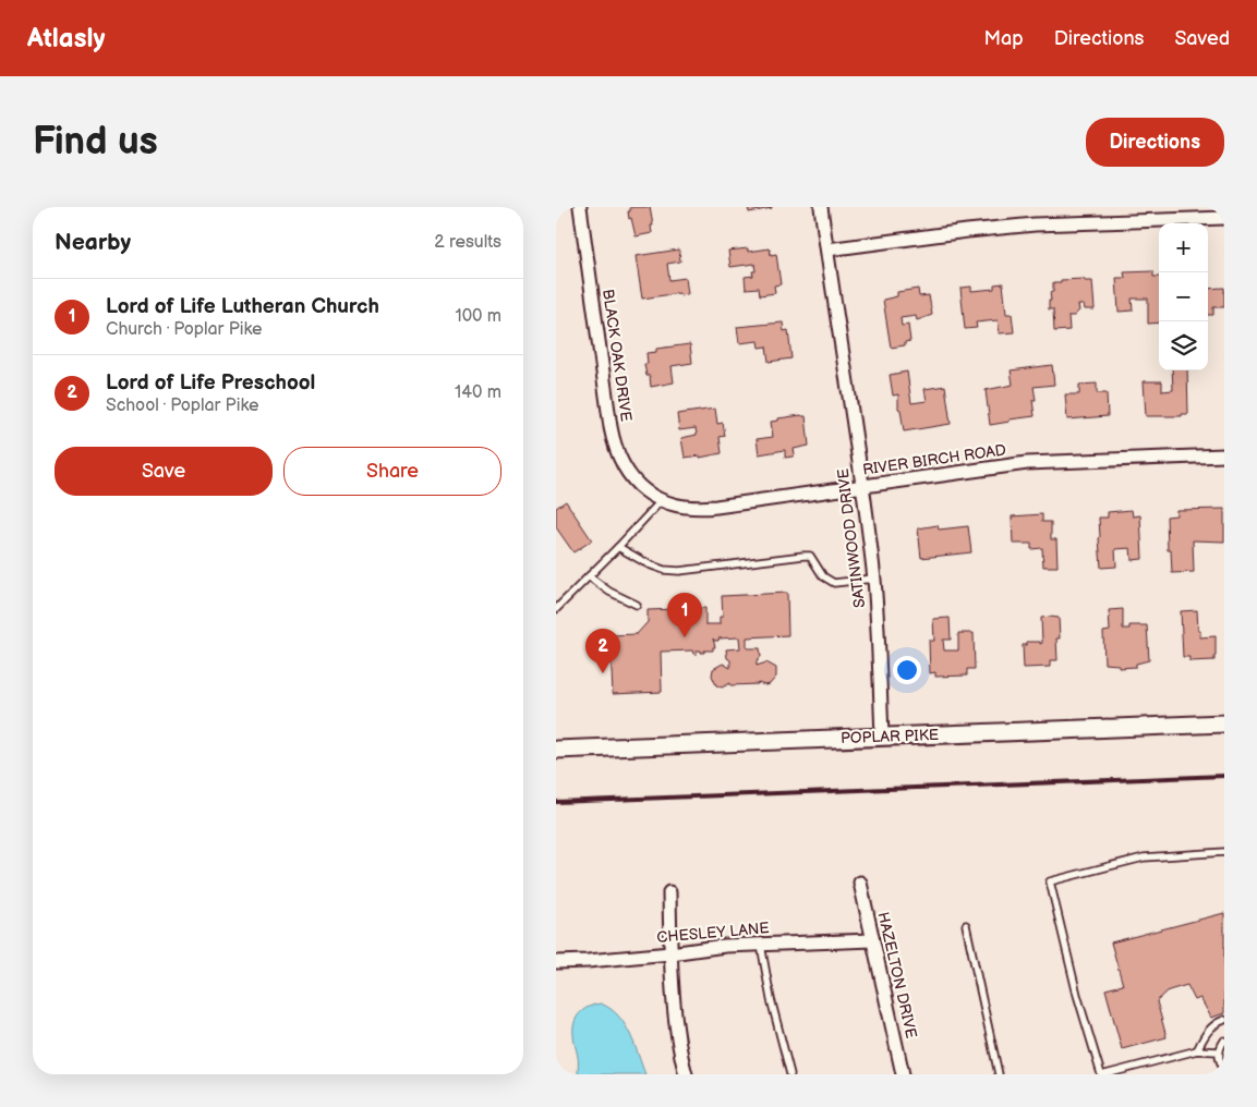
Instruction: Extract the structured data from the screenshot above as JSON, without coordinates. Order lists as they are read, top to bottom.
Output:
{
  "streets": {
    "main road": ["POPLAR PIKE"],
    "street": [
      "BLACK OAK DRIVE",
      "RIVER BIRCH ROAD",
      "SATINWOOD DRIVE",
      "CHESLEY LANE",
      "HAZELTON DRIVE"
    ]
  },
  "crossings": [
    ["BLACK OAK DRIVE", "RIVER BIRCH ROAD"],
    ["RIVER BIRCH ROAD", "SATINWOOD DRIVE"],
    ["SATINWOOD DRIVE", "POPLAR PIKE"],
    ["CHESLEY LANE", "HAZELTON DRIVE"]
  ],
  "page": {
    "header": "Atlasly",
    "nav": ["Map", "Directions", "Saved"],
    "buttons": [
      "Directions",
      ["Save", "Share"]
    ],
    "title": "Find us",
    "heading": ["Nearby", "2 results"],
    "map_buttons": ["+", "−"],
    "list": [
      {
        "mark": "1",
        "name": "Lord of Life Lutheran Church",
        "note": "Church · Poplar Pike",
        "value": "100 m"
      },
      {
        "mark": "2",
        "name": "Lord of Life Preschool",
        "note": "School · Poplar Pike",
        "value": "140 m"
      }
    ],
    "pins": ["1", "2"]
  }
}
